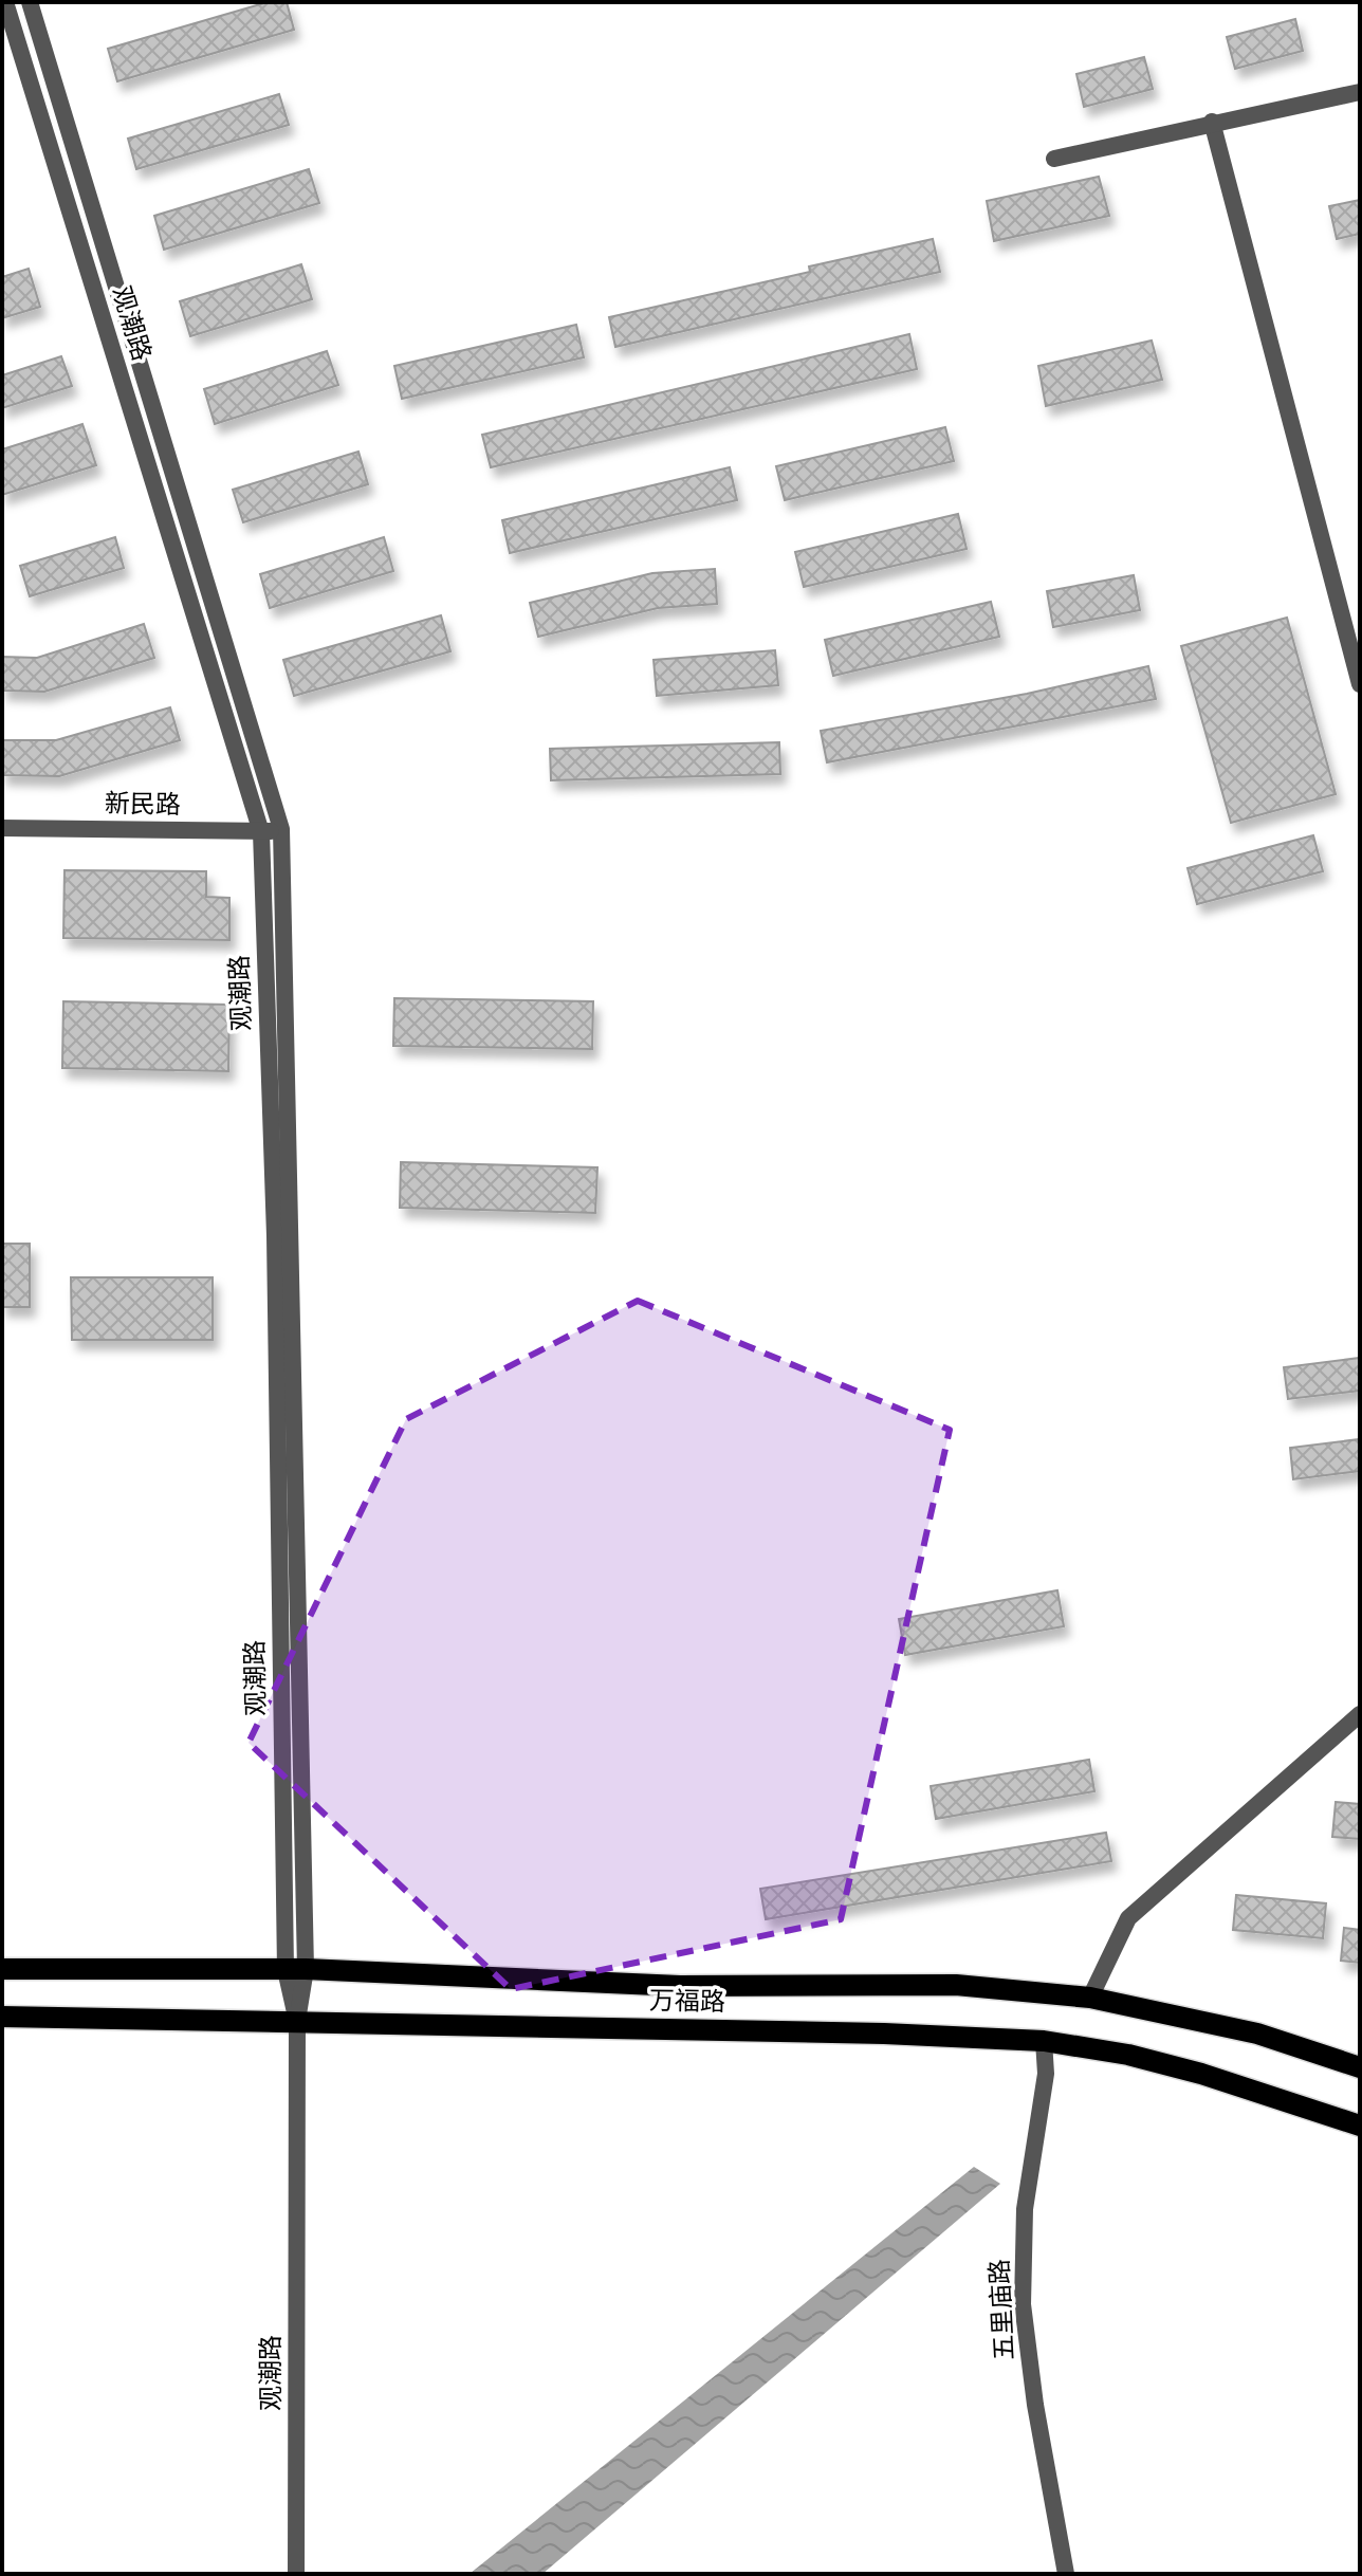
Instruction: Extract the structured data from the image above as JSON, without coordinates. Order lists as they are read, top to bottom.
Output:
{
  "streets": {
    "main road": ["万福路"],
    "street": ["观潮路", "新民路", "五里庙路"]
  },
  "crossings": [
    ["观潮路", "新民路"],
    ["观潮路", "万福路"],
    ["万福路", "五里庙路"]
  ]
}
